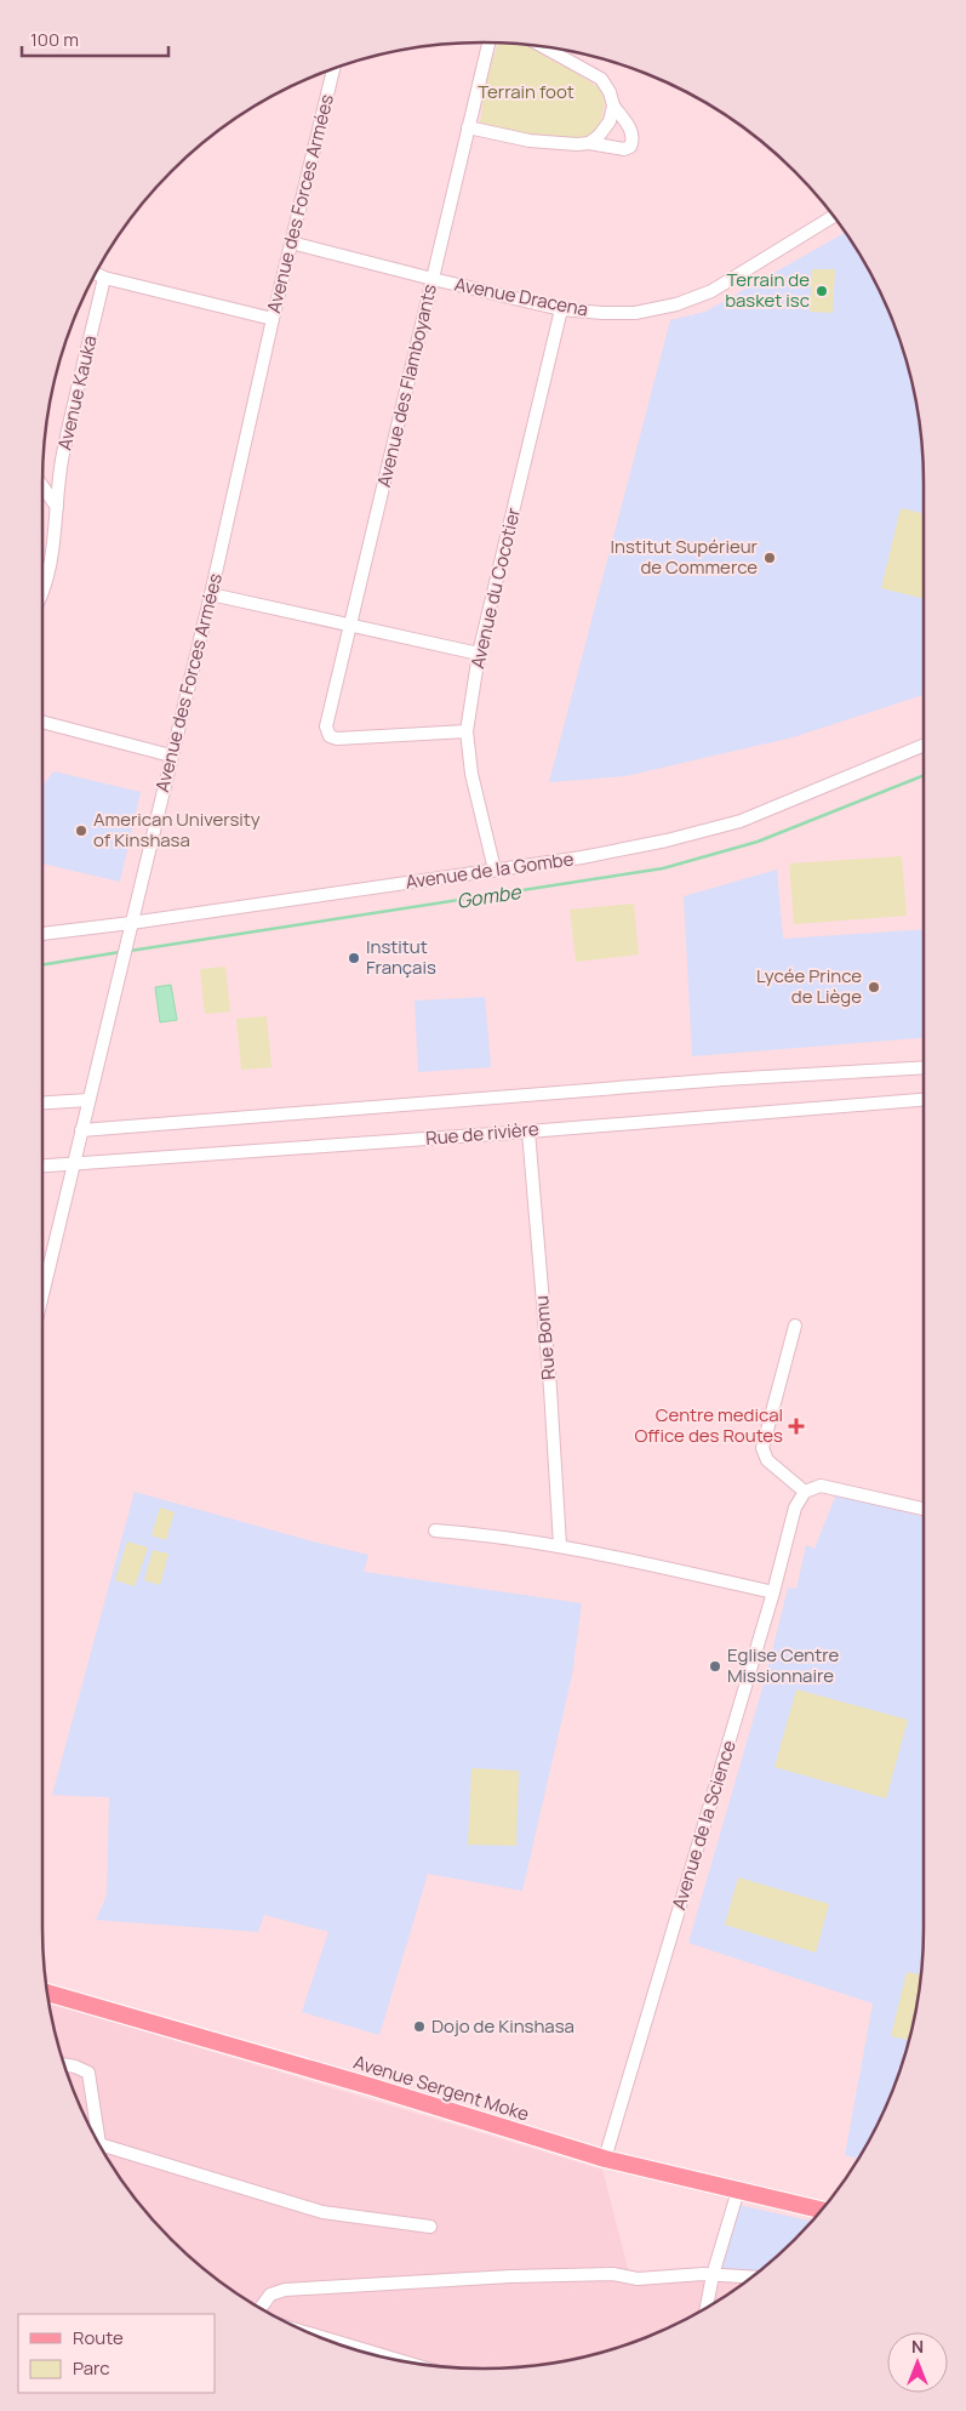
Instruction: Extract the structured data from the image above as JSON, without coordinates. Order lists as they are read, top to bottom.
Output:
{
  "streets": {
    "main road": ["Avenue Sergent Moke"],
    "street": [
      "Avenue des Forces Armées",
      "Avenue Dracena",
      "Avenue des Flamboyants",
      "Avenue Kauka",
      "Avenue du Cocotier",
      "Avenue de la Gombe",
      "Rue de rivière",
      "Rue Bomu",
      "Avenue de la Science"
    ]
  },
  "crossings": [
    ["Avenue des Forces Armées", "Avenue Dracena"],
    ["Avenue des Forces Armées", "Avenue de la Gombe"],
    ["Avenue des Forces Armées", "Rue de rivière"],
    ["Avenue Dracena", "Avenue des Flamboyants"],
    ["Avenue Dracena", "Avenue du Cocotier"],
    ["Avenue des Flamboyants", "Avenue du Cocotier"],
    ["Avenue du Cocotier", "Avenue de la Gombe"],
    ["Rue de rivière", "Rue Bomu"],
    ["Avenue de la Science", "Avenue Sergent Moke"]
  ],
  "water": ["Gombe"],
  "parks": ["Terrain foot"],
  "places": {
    "other": [
      "Terrain de basket isc",
      "Institut Supérieur de Commerce",
      "American University of Kinshasa",
      "Institut Français",
      "Lycée Prince de Liège",
      "Eglise Centre Missionnaire",
      "Dojo de Kinshasa"
    ],
    "health": ["Centre medical Office des Routes"]
  },
  "legend": ["Route", "Parc"],
  "scale_bar": "100 m",
  "north": "top"
}
